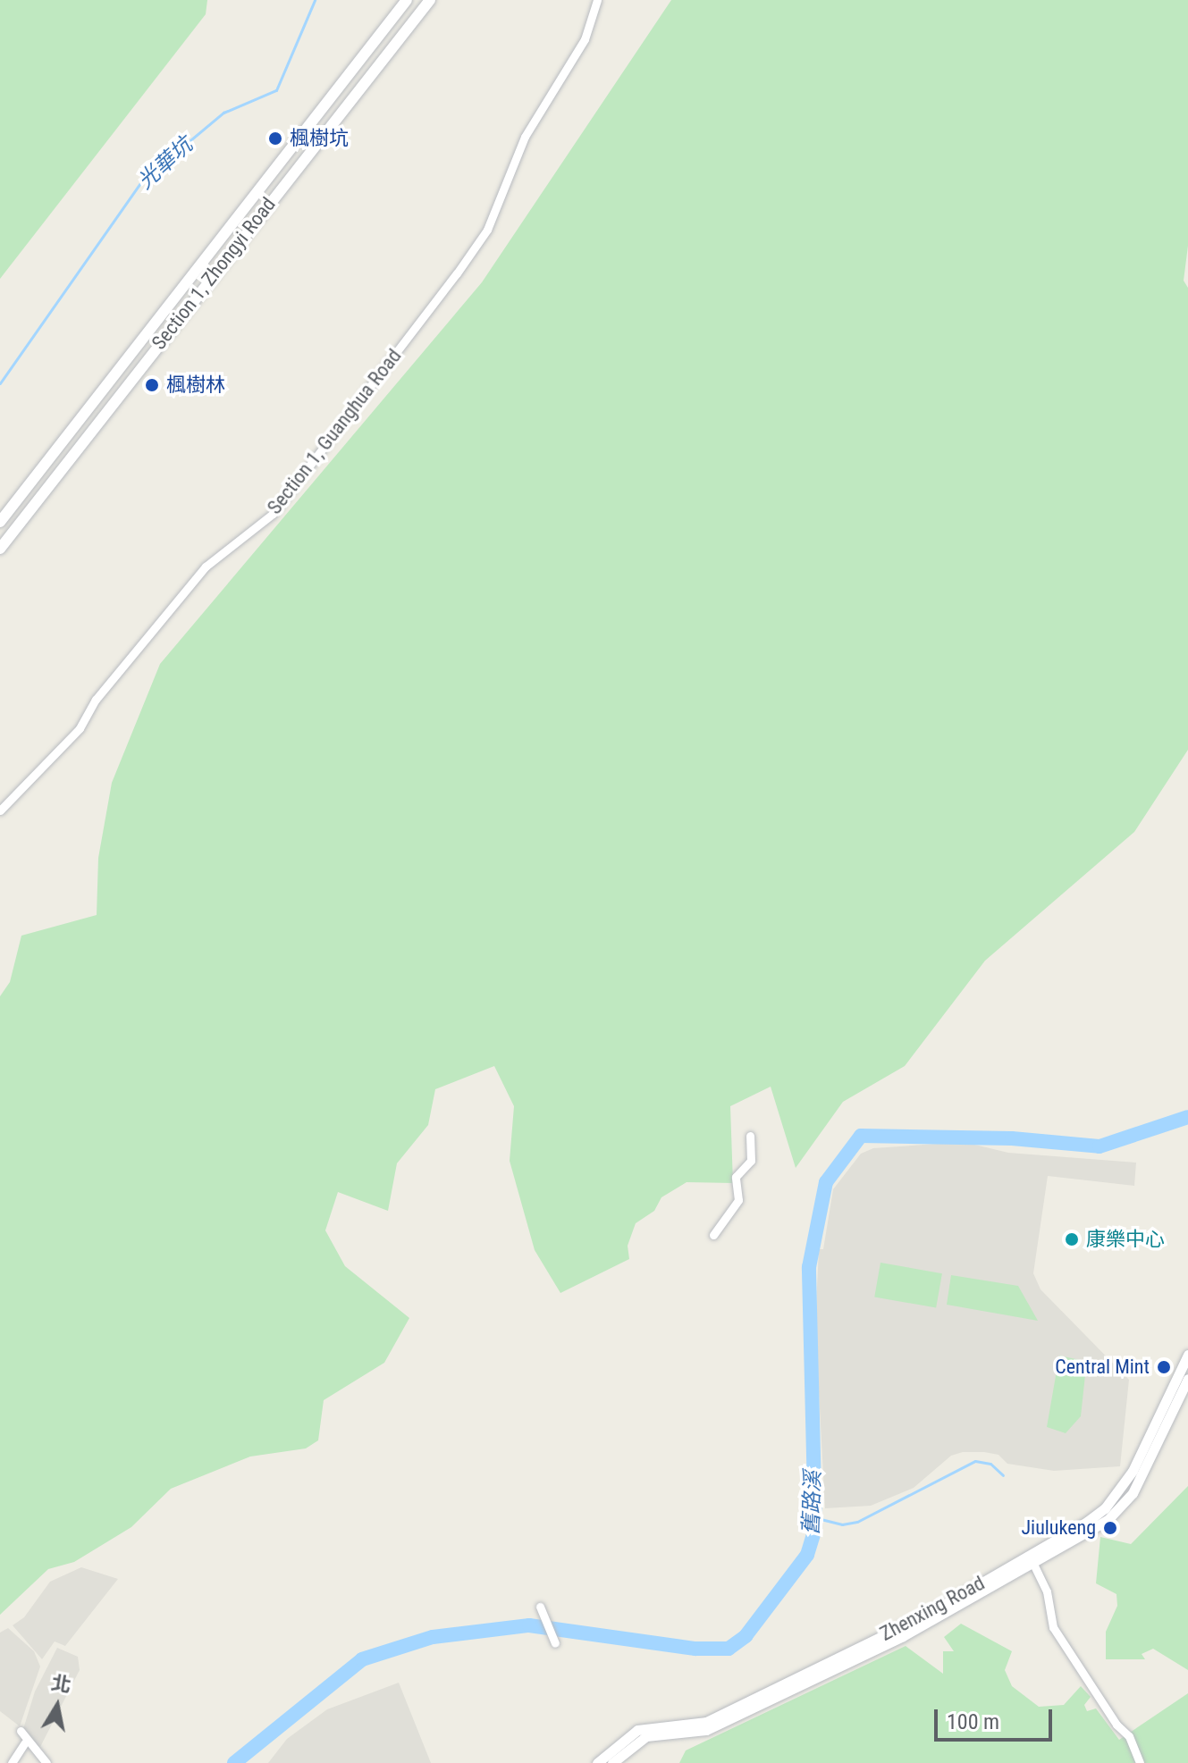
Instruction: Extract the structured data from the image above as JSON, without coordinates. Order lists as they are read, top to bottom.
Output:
{
  "streets": {
    "main road": ["Section 1, Zhongyi Road"],
    "street": ["Section 1, Guanghua Road", "Zhenxing Road"]
  },
  "water": ["光華坑", "舊路溪"],
  "places": [
    "楓樹坑",
    "楓樹林",
    "康樂中心",
    "Central Mint",
    "Jiulukeng"
  ],
  "scale_bar": "100 m",
  "north": "top"
}
